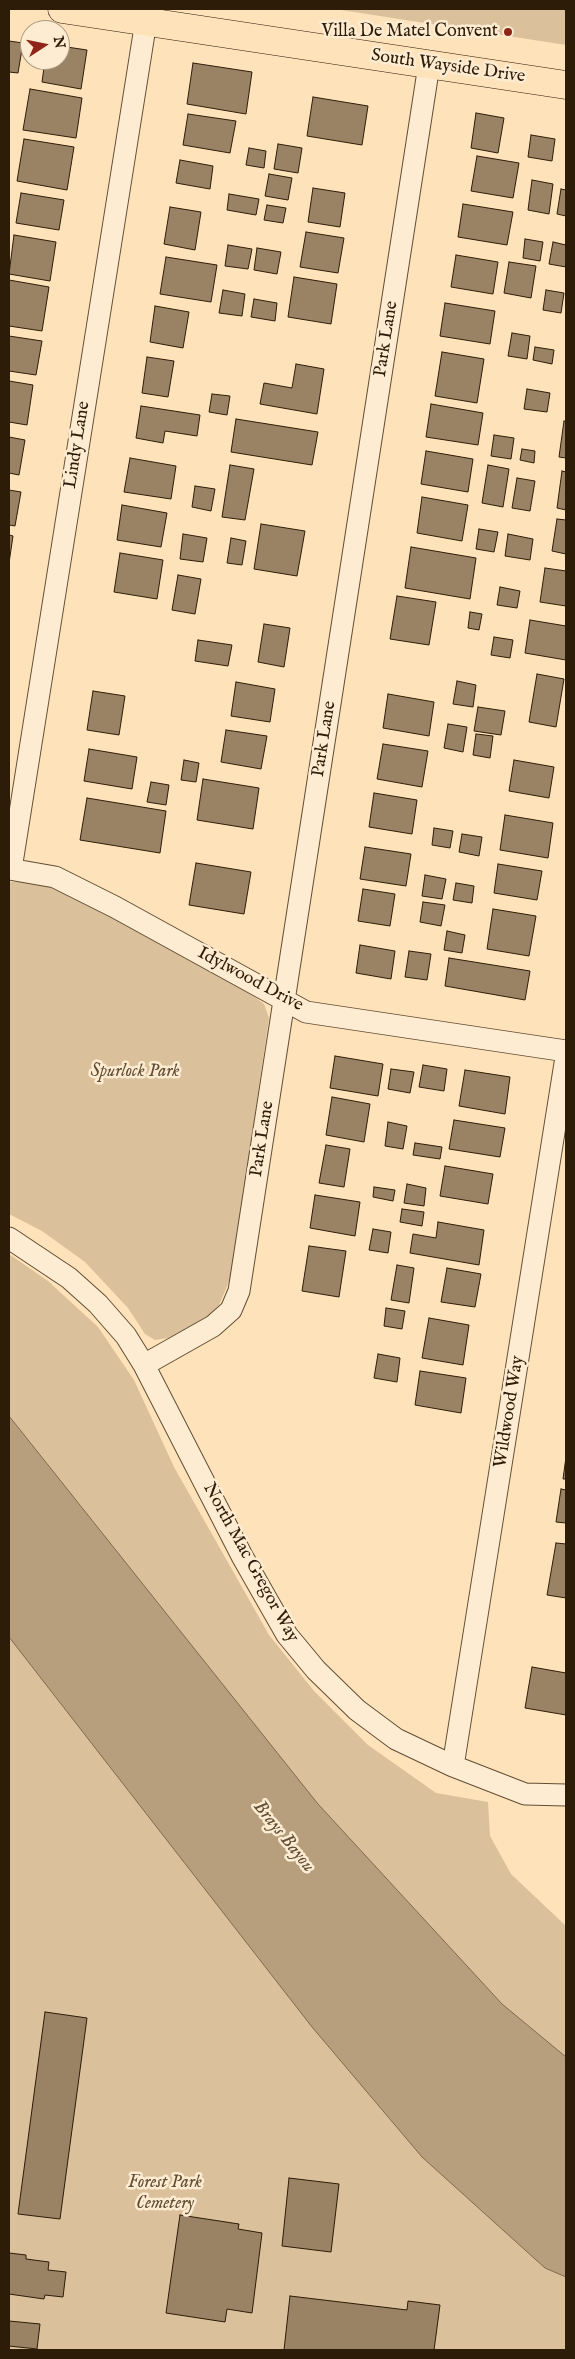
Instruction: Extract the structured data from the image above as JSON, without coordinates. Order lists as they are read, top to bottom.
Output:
{
  "streets": {
    "main road": ["South Wayside Drive"],
    "street": [
      "Park Lane",
      "Lindy Lane",
      "Idylwood Drive",
      "Wildwood Way",
      "North Mac Gregor Way"
    ]
  },
  "crossings": [
    ["South Wayside Drive", "Park Lane"],
    ["South Wayside Drive", "Lindy Lane"],
    ["Park Lane", "Idylwood Drive"],
    ["Park Lane", "North Mac Gregor Way"],
    ["Lindy Lane", "Idylwood Drive"],
    ["Wildwood Way", "North Mac Gregor Way"]
  ],
  "water": ["Brays Bayou"],
  "parks": ["Spurlock Park", "Forest Park Cemetery"],
  "places": ["Villa De Matel Convent"],
  "north": "right"
}
